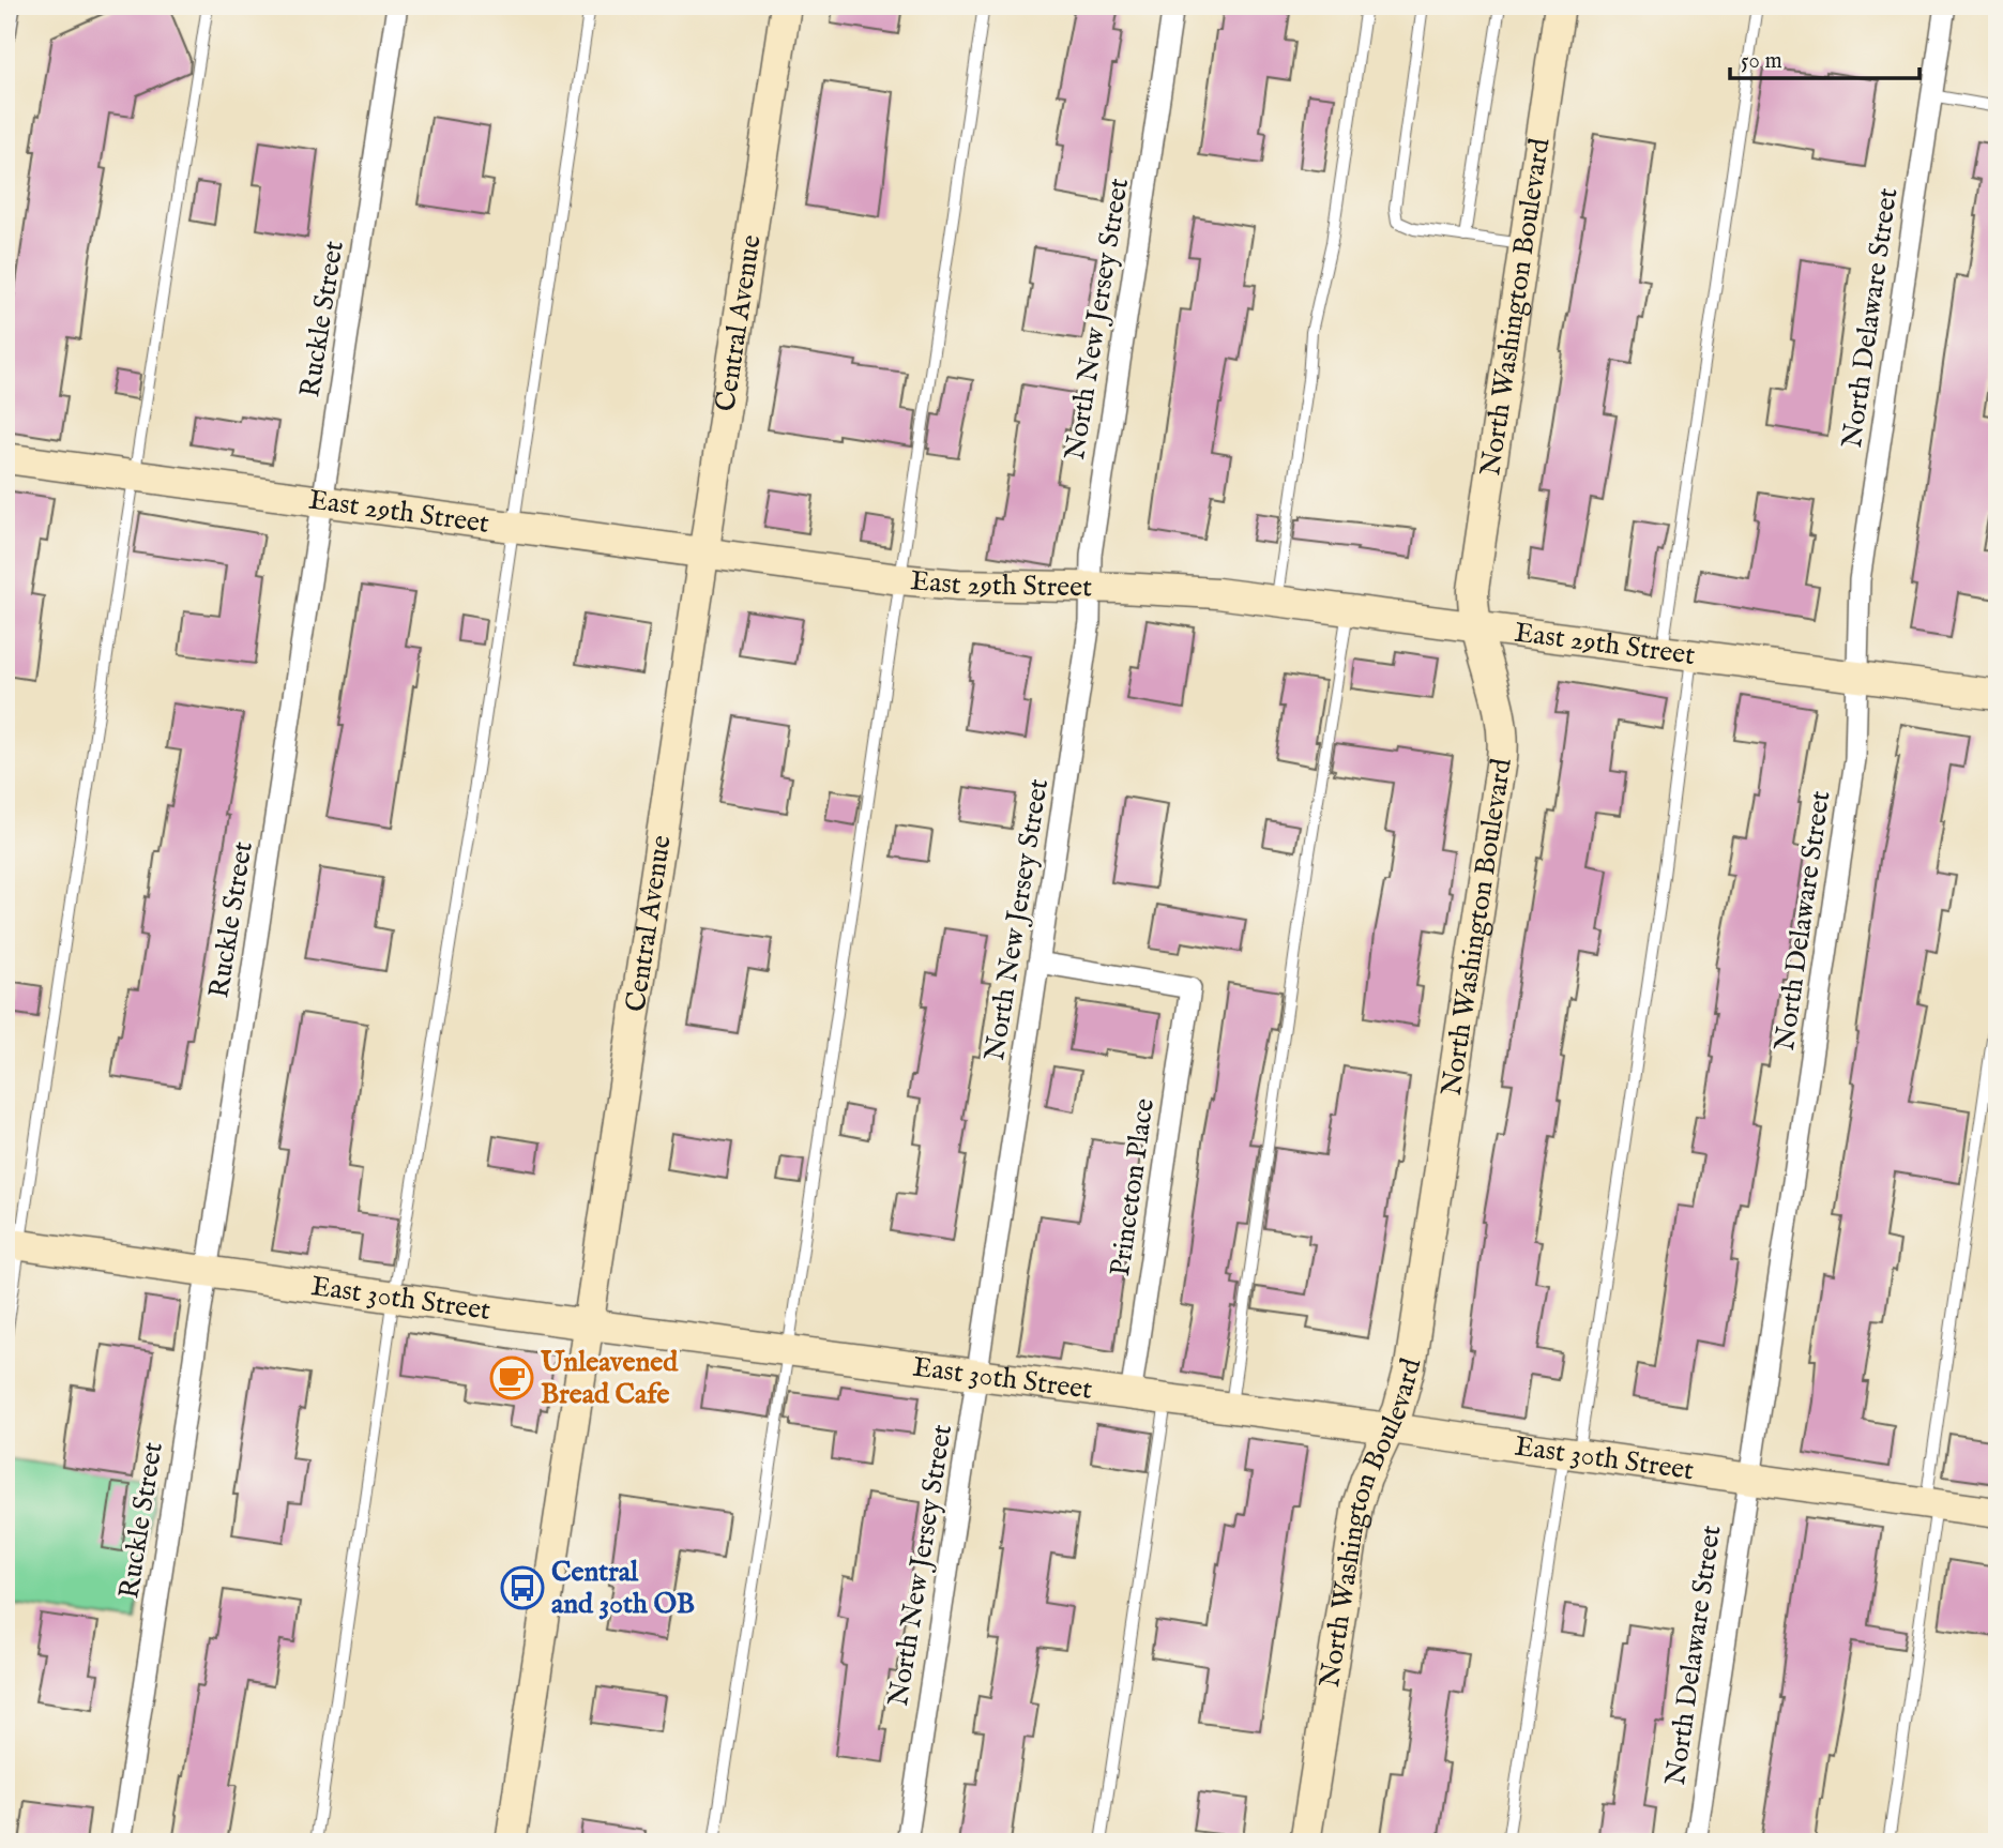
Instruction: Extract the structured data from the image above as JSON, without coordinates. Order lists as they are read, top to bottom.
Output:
{
  "streets": {
    "main road": [
      "North Washington Boulevard",
      "Central Avenue",
      "East 29th Street",
      "East 30th Street"
    ],
    "street": [
      "North Delaware Street",
      "Ruckle Street",
      "North New Jersey Street",
      "Princeton Place"
    ]
  },
  "crossings": [
    ["North Washington Boulevard", "East 29th Street"],
    ["North Washington Boulevard", "East 30th Street"],
    ["North Delaware Street", "East 29th Street"],
    ["North Delaware Street", "East 30th Street"],
    ["Ruckle Street", "East 29th Street"],
    ["Ruckle Street", "East 30th Street"],
    ["North New Jersey Street", "East 29th Street"],
    ["North New Jersey Street", "Princeton Place"],
    ["North New Jersey Street", "East 30th Street"],
    ["Central Avenue", "East 29th Street"],
    ["Central Avenue", "East 30th Street"],
    ["Princeton Place", "East 30th Street"]
  ],
  "places": {
    "cafe": ["Unleavened Bread Cafe"],
    "bus stop": ["Central and 30th OB"]
  },
  "scale_bar": "50 m"
}
